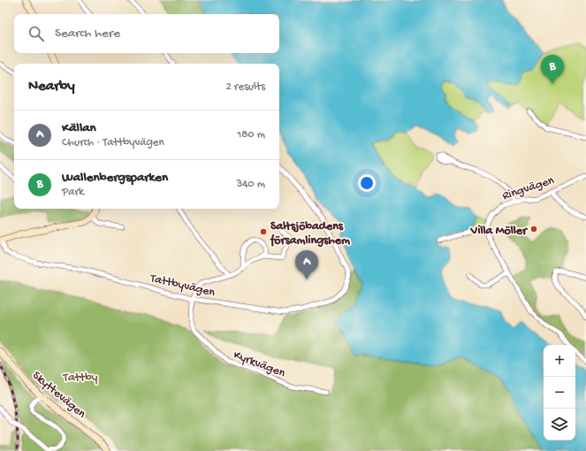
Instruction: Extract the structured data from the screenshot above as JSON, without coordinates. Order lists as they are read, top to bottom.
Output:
{
  "streets": {
    "street": [
      "Ringvägen",
      "Tattbyvägen",
      "Kyrkvägen",
      "Skyttevägen"
    ]
  },
  "crossings": [
    ["Tattbyvägen", "Kyrkvägen"]
  ],
  "parks": ["Tattby"],
  "places": ["Villa Möller", "Saltsjöbadens församlingshem"],
  "page": {
    "search": "Search here",
    "pins": ["B", "A"],
    "heading": ["Nearby", "2 results"],
    "list": [
      {
        "mark": "A",
        "name": "Källan",
        "note": "Church · Tattbyvägen",
        "value": "180 m"
      },
      {
        "mark": "B",
        "name": "Wallenbergsparken",
        "note": "Park",
        "value": "340 m"
      }
    ],
    "map_buttons": ["+", "−"]
  }
}
